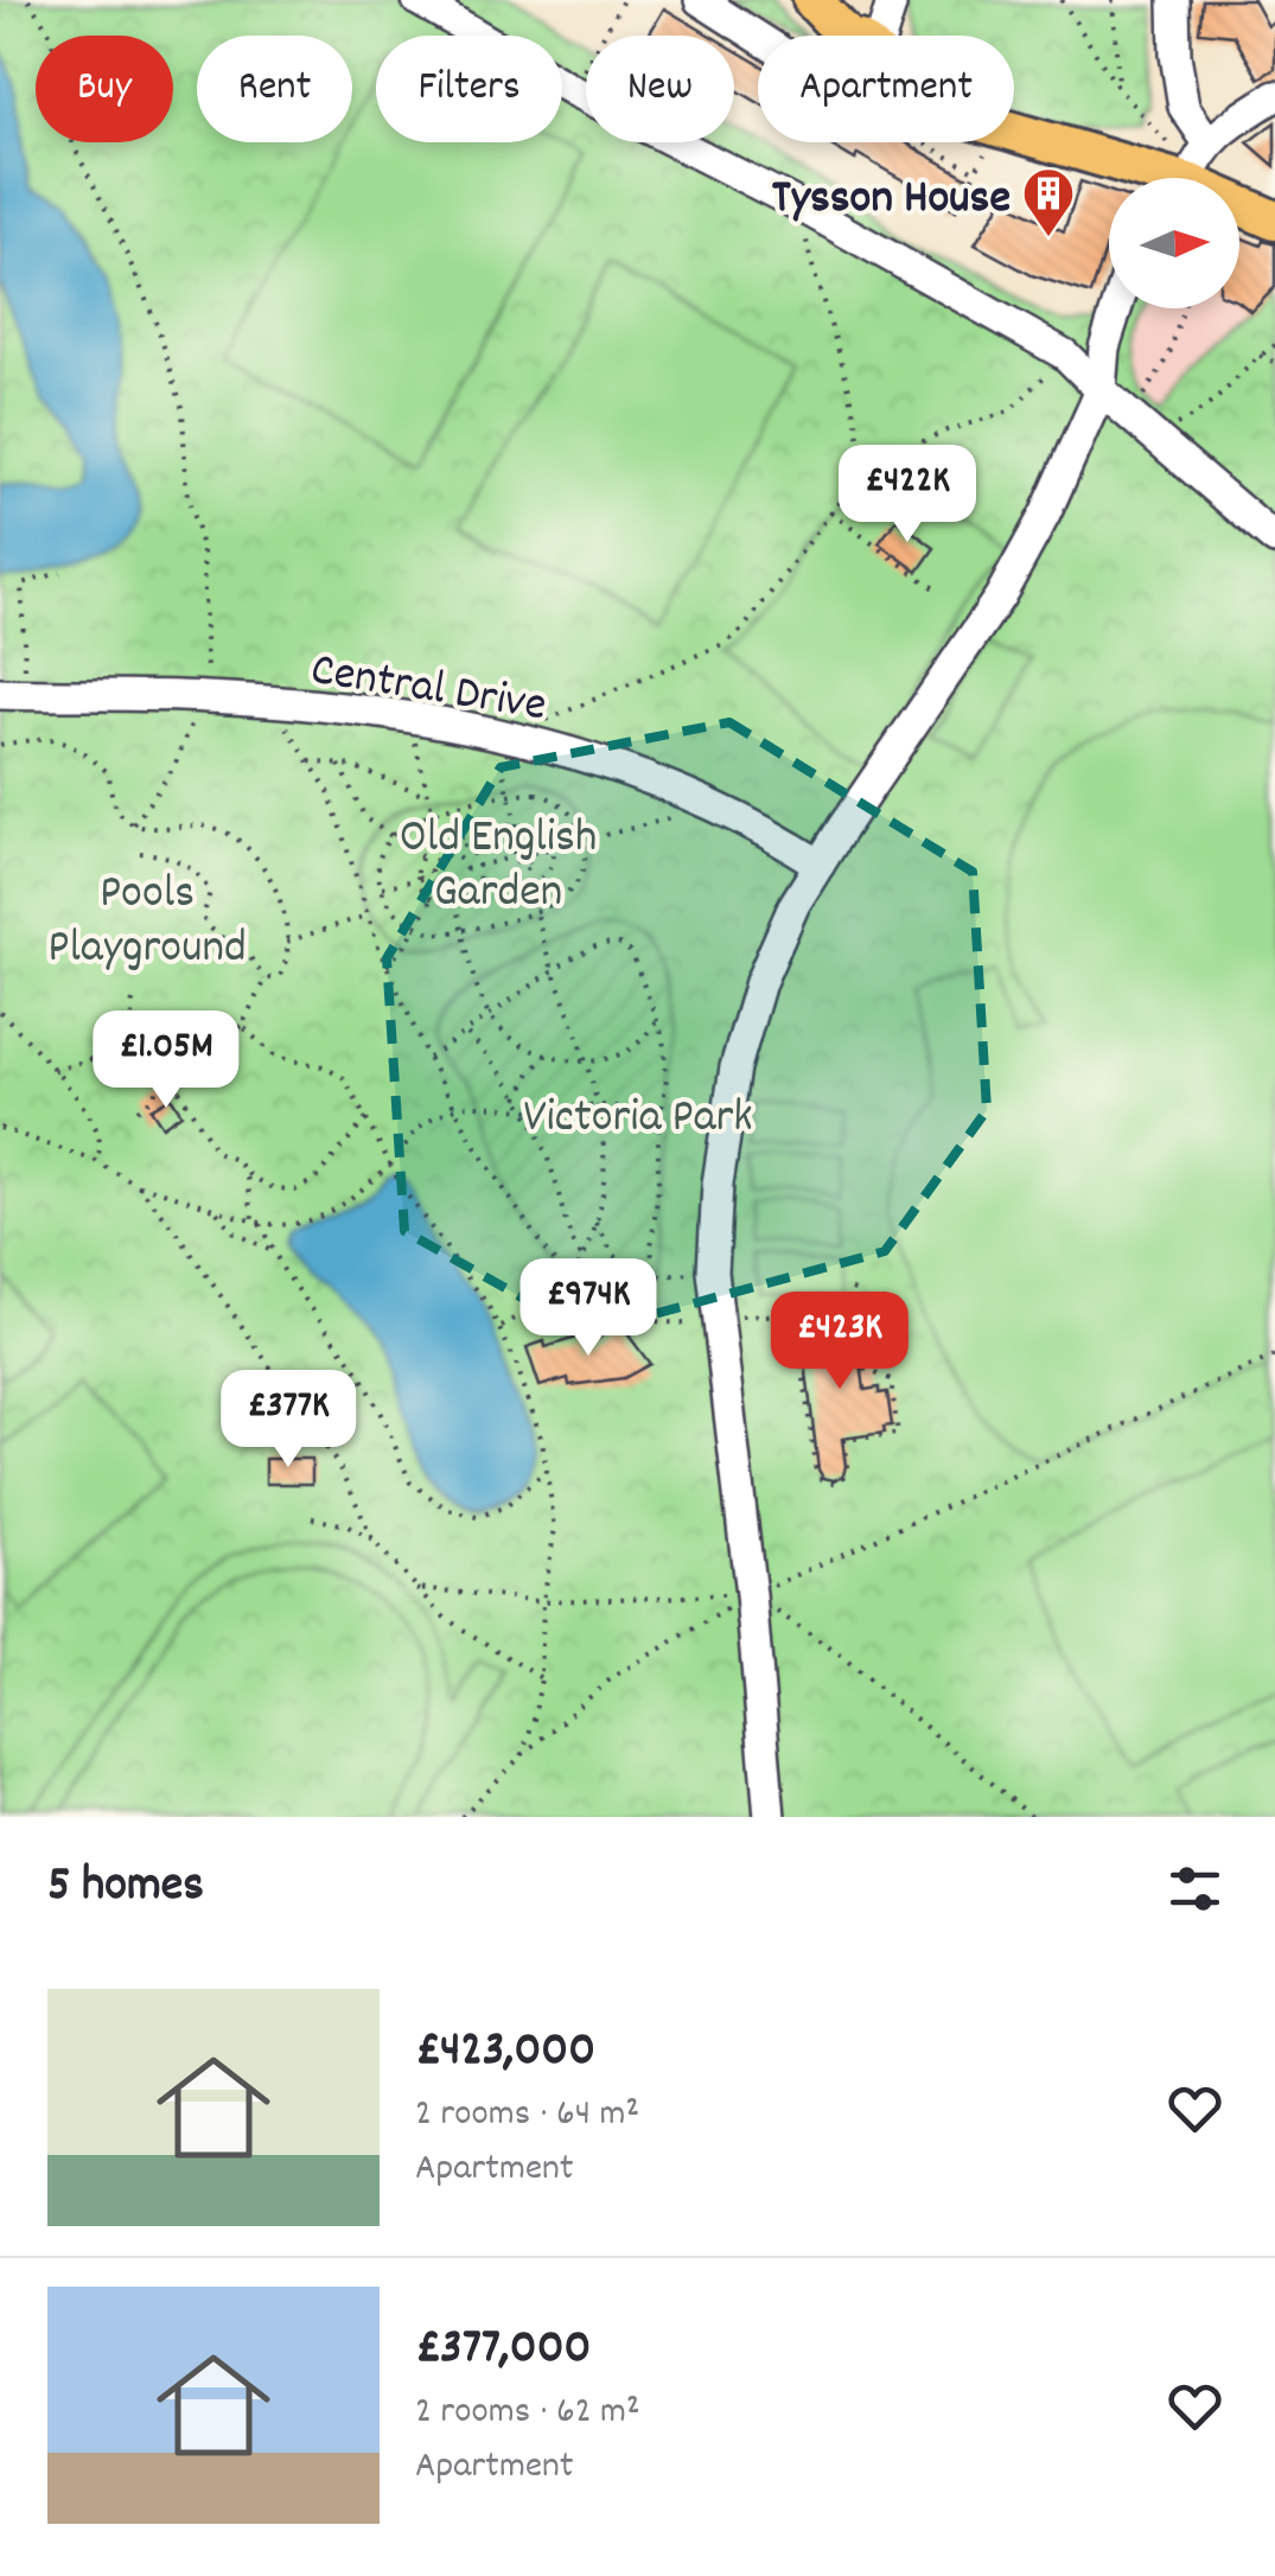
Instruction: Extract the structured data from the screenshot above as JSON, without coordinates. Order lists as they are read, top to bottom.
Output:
{
  "streets": {
    "street": ["Central Drive"]
  },
  "parks": ["Old English Garden", "Pools Playground", "Victoria Park"],
  "places": {
    "building": ["Tysson House"]
  },
  "north": "right",
  "page": {
    "chip": [
      "Buy",
      "Rent",
      "Filters",
      "New",
      "Apartment"
    ],
    "price": [
      "£422K",
      "£1.05M",
      "£974K",
      "£423K",
      "£377K"
    ],
    "heading": "5 homes",
    "list": [
      {
        "name": "£423,000",
        "note": "2 rooms · 64 m² · Apartment"
      },
      {
        "name": "£377,000",
        "note": "2 rooms · 62 m² · Apartment"
      }
    ]
  }
}
